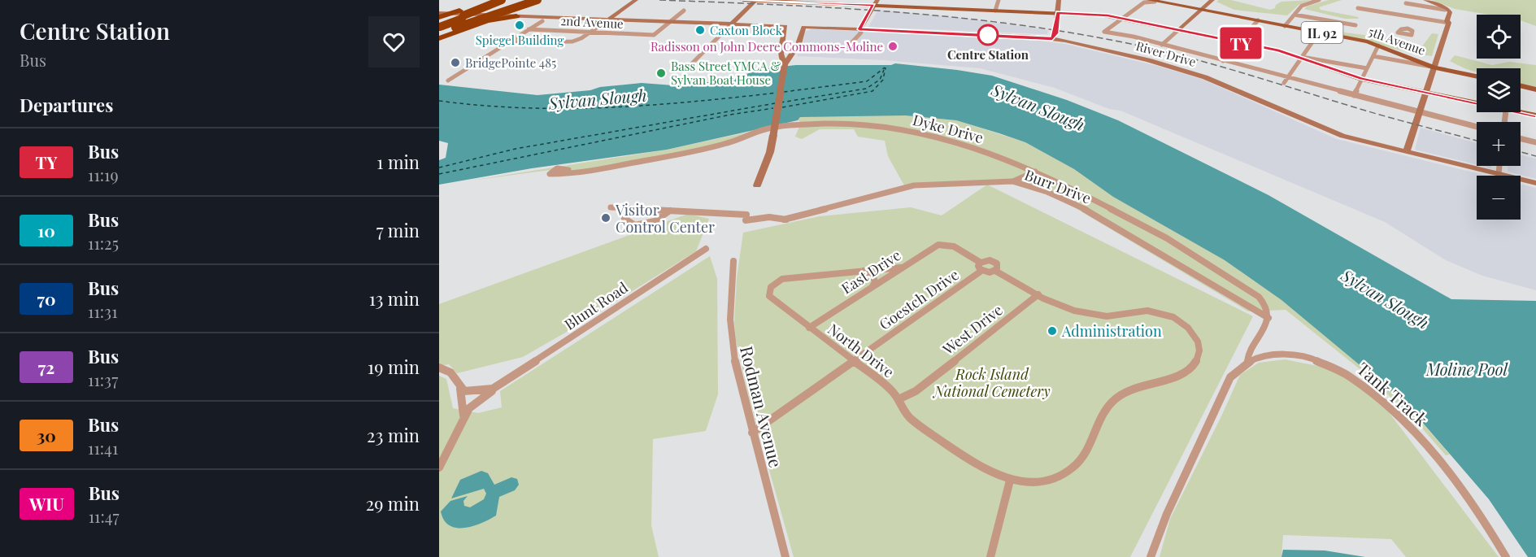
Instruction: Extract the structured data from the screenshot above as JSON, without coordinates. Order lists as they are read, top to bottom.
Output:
{
  "streets": {
    "main road": ["IL 92", "5th Avenue", "River Drive"],
    "street": [
      "2nd Avenue",
      "Dyke Drive",
      "Burr Drive",
      "East Drive",
      "Goestch Drive",
      "Blunt Road",
      "West Drive",
      "North Drive",
      "Tank Track",
      "Rodman Avenue"
    ]
  },
  "crossings": [
    ["Dyke Drive", "Burr Drive"],
    ["East Drive", "North Drive"],
    ["Goestch Drive", "North Drive"],
    ["Goestch Drive", "Rodman Avenue"],
    ["West Drive", "North Drive"]
  ],
  "water": ["Sylvan Slough", "Moline Pool"],
  "parks": ["Rock Island National Cemetery"],
  "places": [
    "Spiegel Building",
    "Caxton Block",
    "Centre Station",
    "Radisson on John Deere Commons-Moline",
    "BridgePointe 485",
    "Bass Street YMCA & Sylvan Boat House",
    "Visitor Control Center",
    "Administration"
  ],
  "lines": ["bus line TY"],
  "page": {
    "heading": [
      ["Centre Station", "Bus"],
      "Departures"
    ],
    "on_map": "TY",
    "map_buttons": ["+", "−"],
    "list": [
      {
        "mark": "TY",
        "name": "Bus",
        "note": "11:19",
        "value": "1 min"
      },
      {
        "mark": "10",
        "name": "Bus",
        "note": "11:25",
        "value": "7 min"
      },
      {
        "mark": "70",
        "name": "Bus",
        "note": "11:31",
        "value": "13 min"
      },
      {
        "mark": "72",
        "name": "Bus",
        "note": "11:37",
        "value": "19 min"
      },
      {
        "mark": "30",
        "name": "Bus",
        "note": "11:41",
        "value": "23 min"
      },
      {
        "mark": "WIU",
        "name": "Bus",
        "note": "11:47",
        "value": "29 min"
      }
    ]
  }
}
